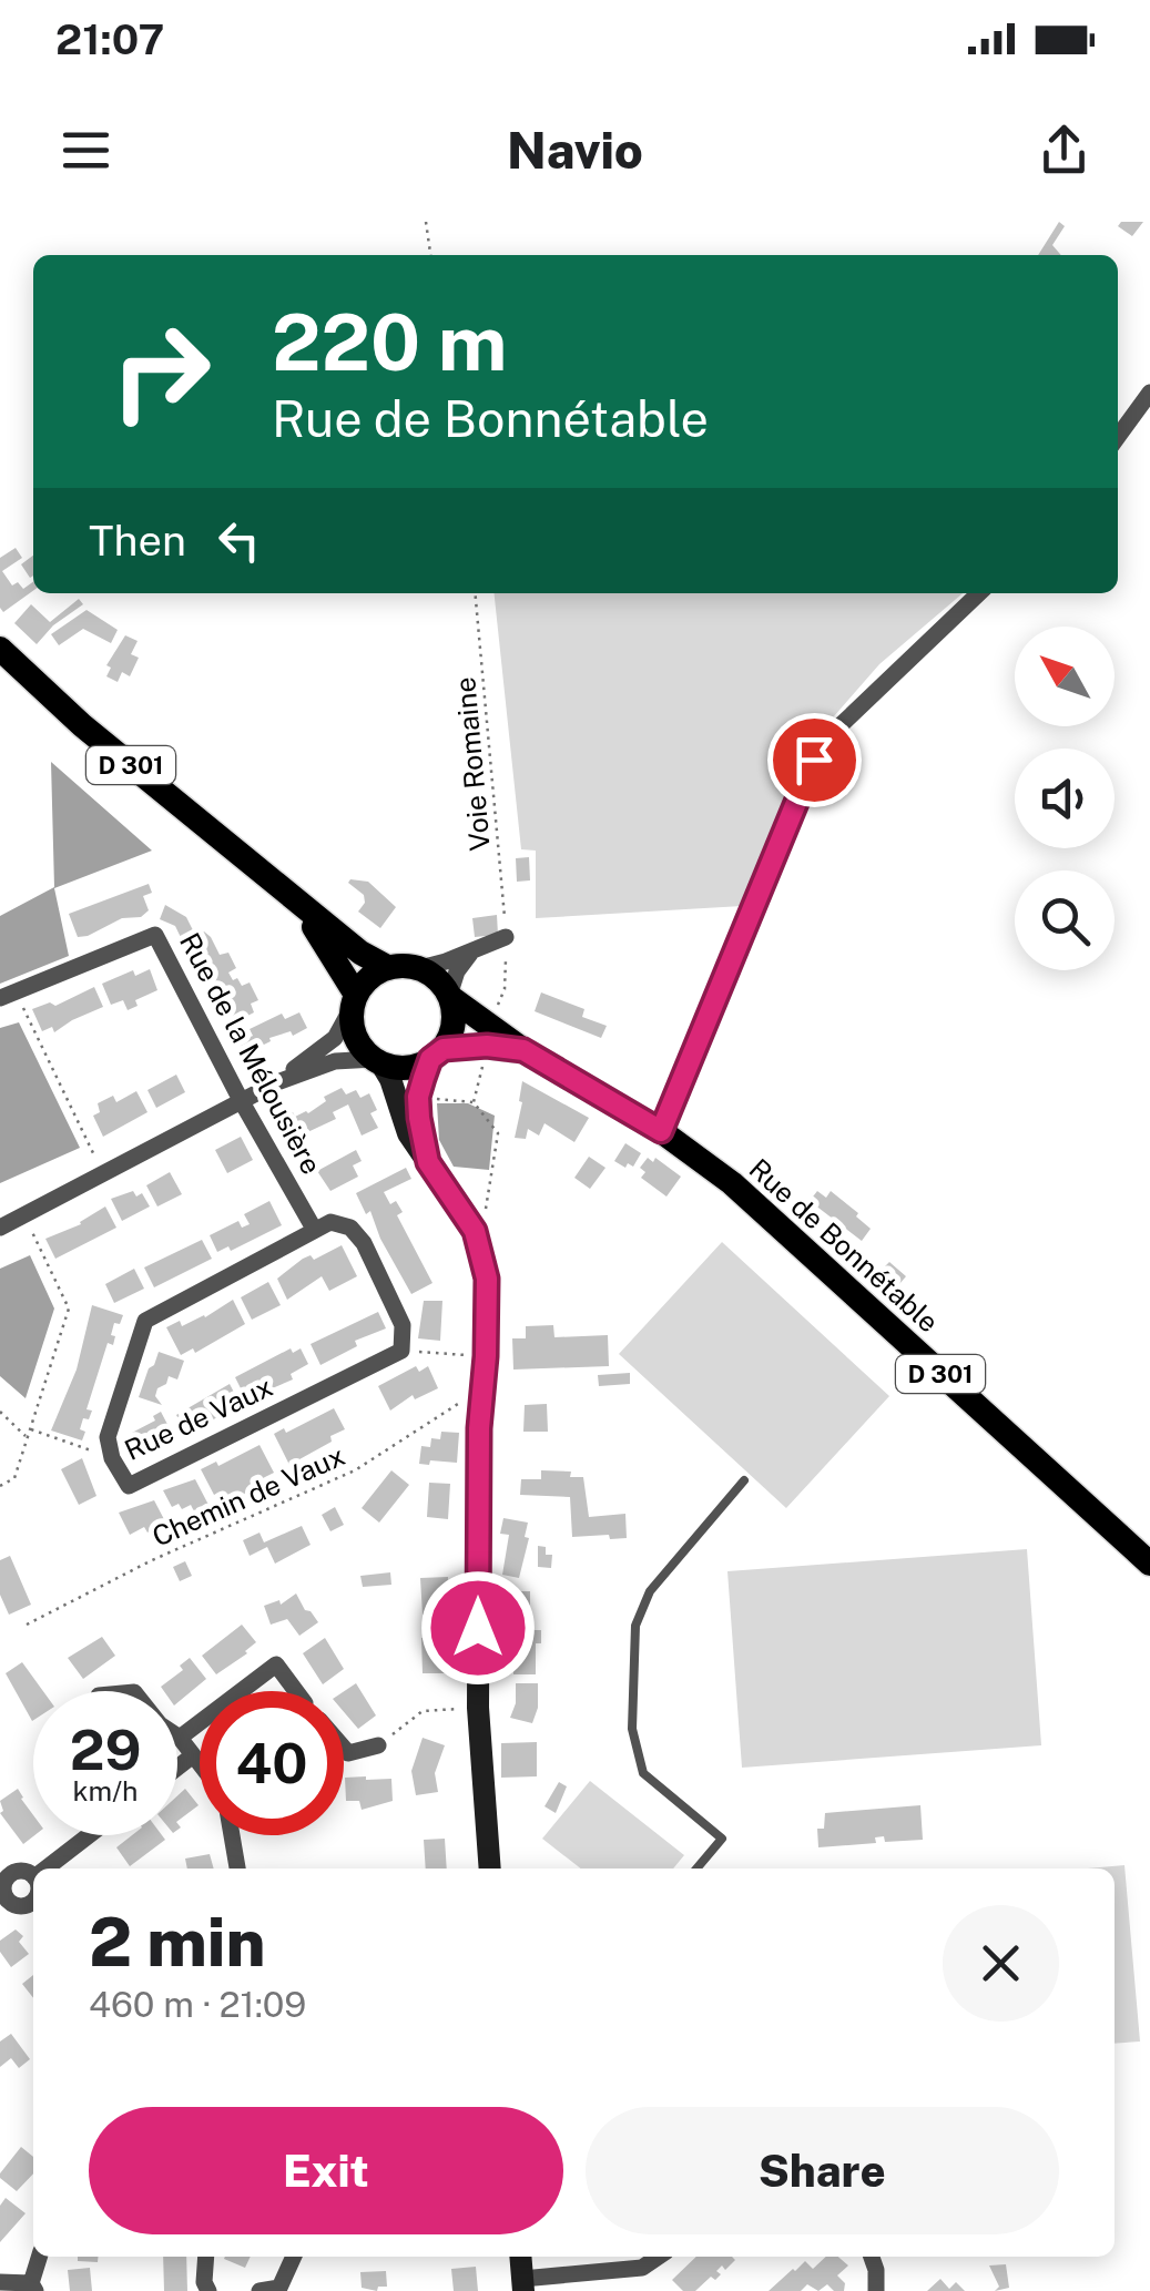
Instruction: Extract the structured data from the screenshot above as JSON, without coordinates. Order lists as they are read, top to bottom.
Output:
{
  "streets": {
    "main road": ["D 301", "Rue de Bonnétable"],
    "street": ["Rue de la Mélousière", "Rue de Vaux"],
    "path": ["Voie Romaine", "Chemin de Vaux"]
  },
  "crossings": [
    ["Voie Romaine", "Rue de Bonnétable"],
    ["D 301", "Rue de Bonnétable"],
    ["Rue de la Mélousière", "Rue de Vaux"]
  ],
  "north": "top left",
  "page": {
    "status": "21:07",
    "header": "Navio",
    "turn": ["220 m", "Rue de Bonnétable"],
    "then": "Then",
    "speed": "29 km/h",
    "limit": "40",
    "heading": ["2 min", "460 m · 21:09"],
    "buttons": ["Exit", "Share"]
  }
}
